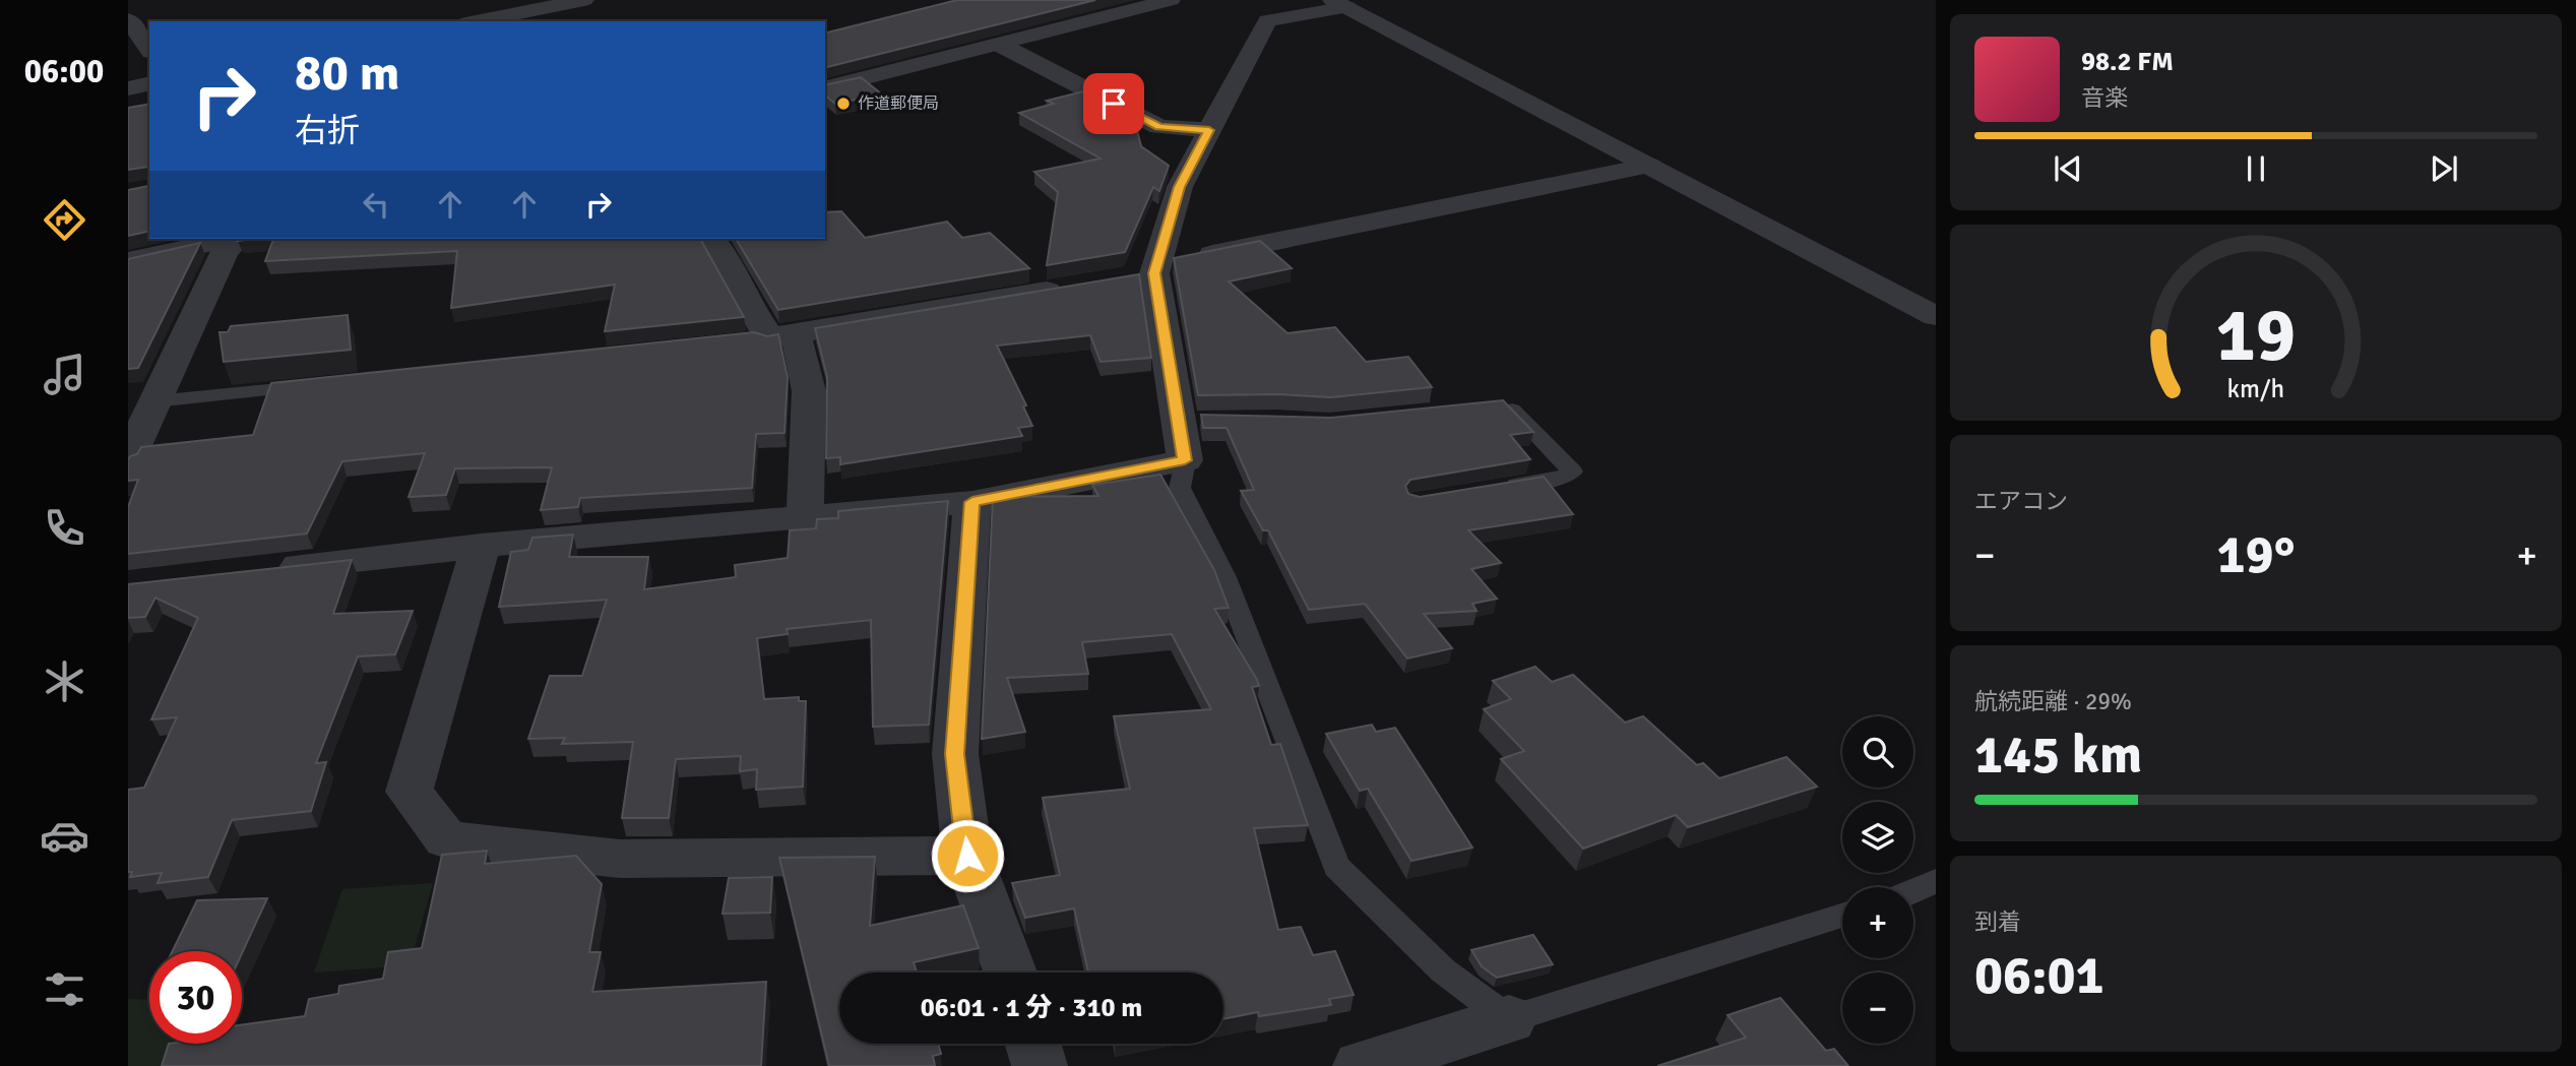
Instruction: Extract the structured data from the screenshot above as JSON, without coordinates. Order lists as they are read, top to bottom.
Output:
{
  "places": ["作道郵便局"],
  "page": {
    "tabs": "06:00",
    "turn": ["80 m", "右折"],
    "song": ["98.2 FM", "音楽"],
    "tile": [
      "エアコン",
      ["航続距離 · 29%", "145 km"],
      ["到着", "06:01"]
    ],
    "heat": ["−", "19°", "+"],
    "map_buttons": ["+", "−"],
    "limit": "30",
    "trip": "06:01 · 1 分 · 310 m",
    "gauge": ["19", "km/h"]
  }
}
